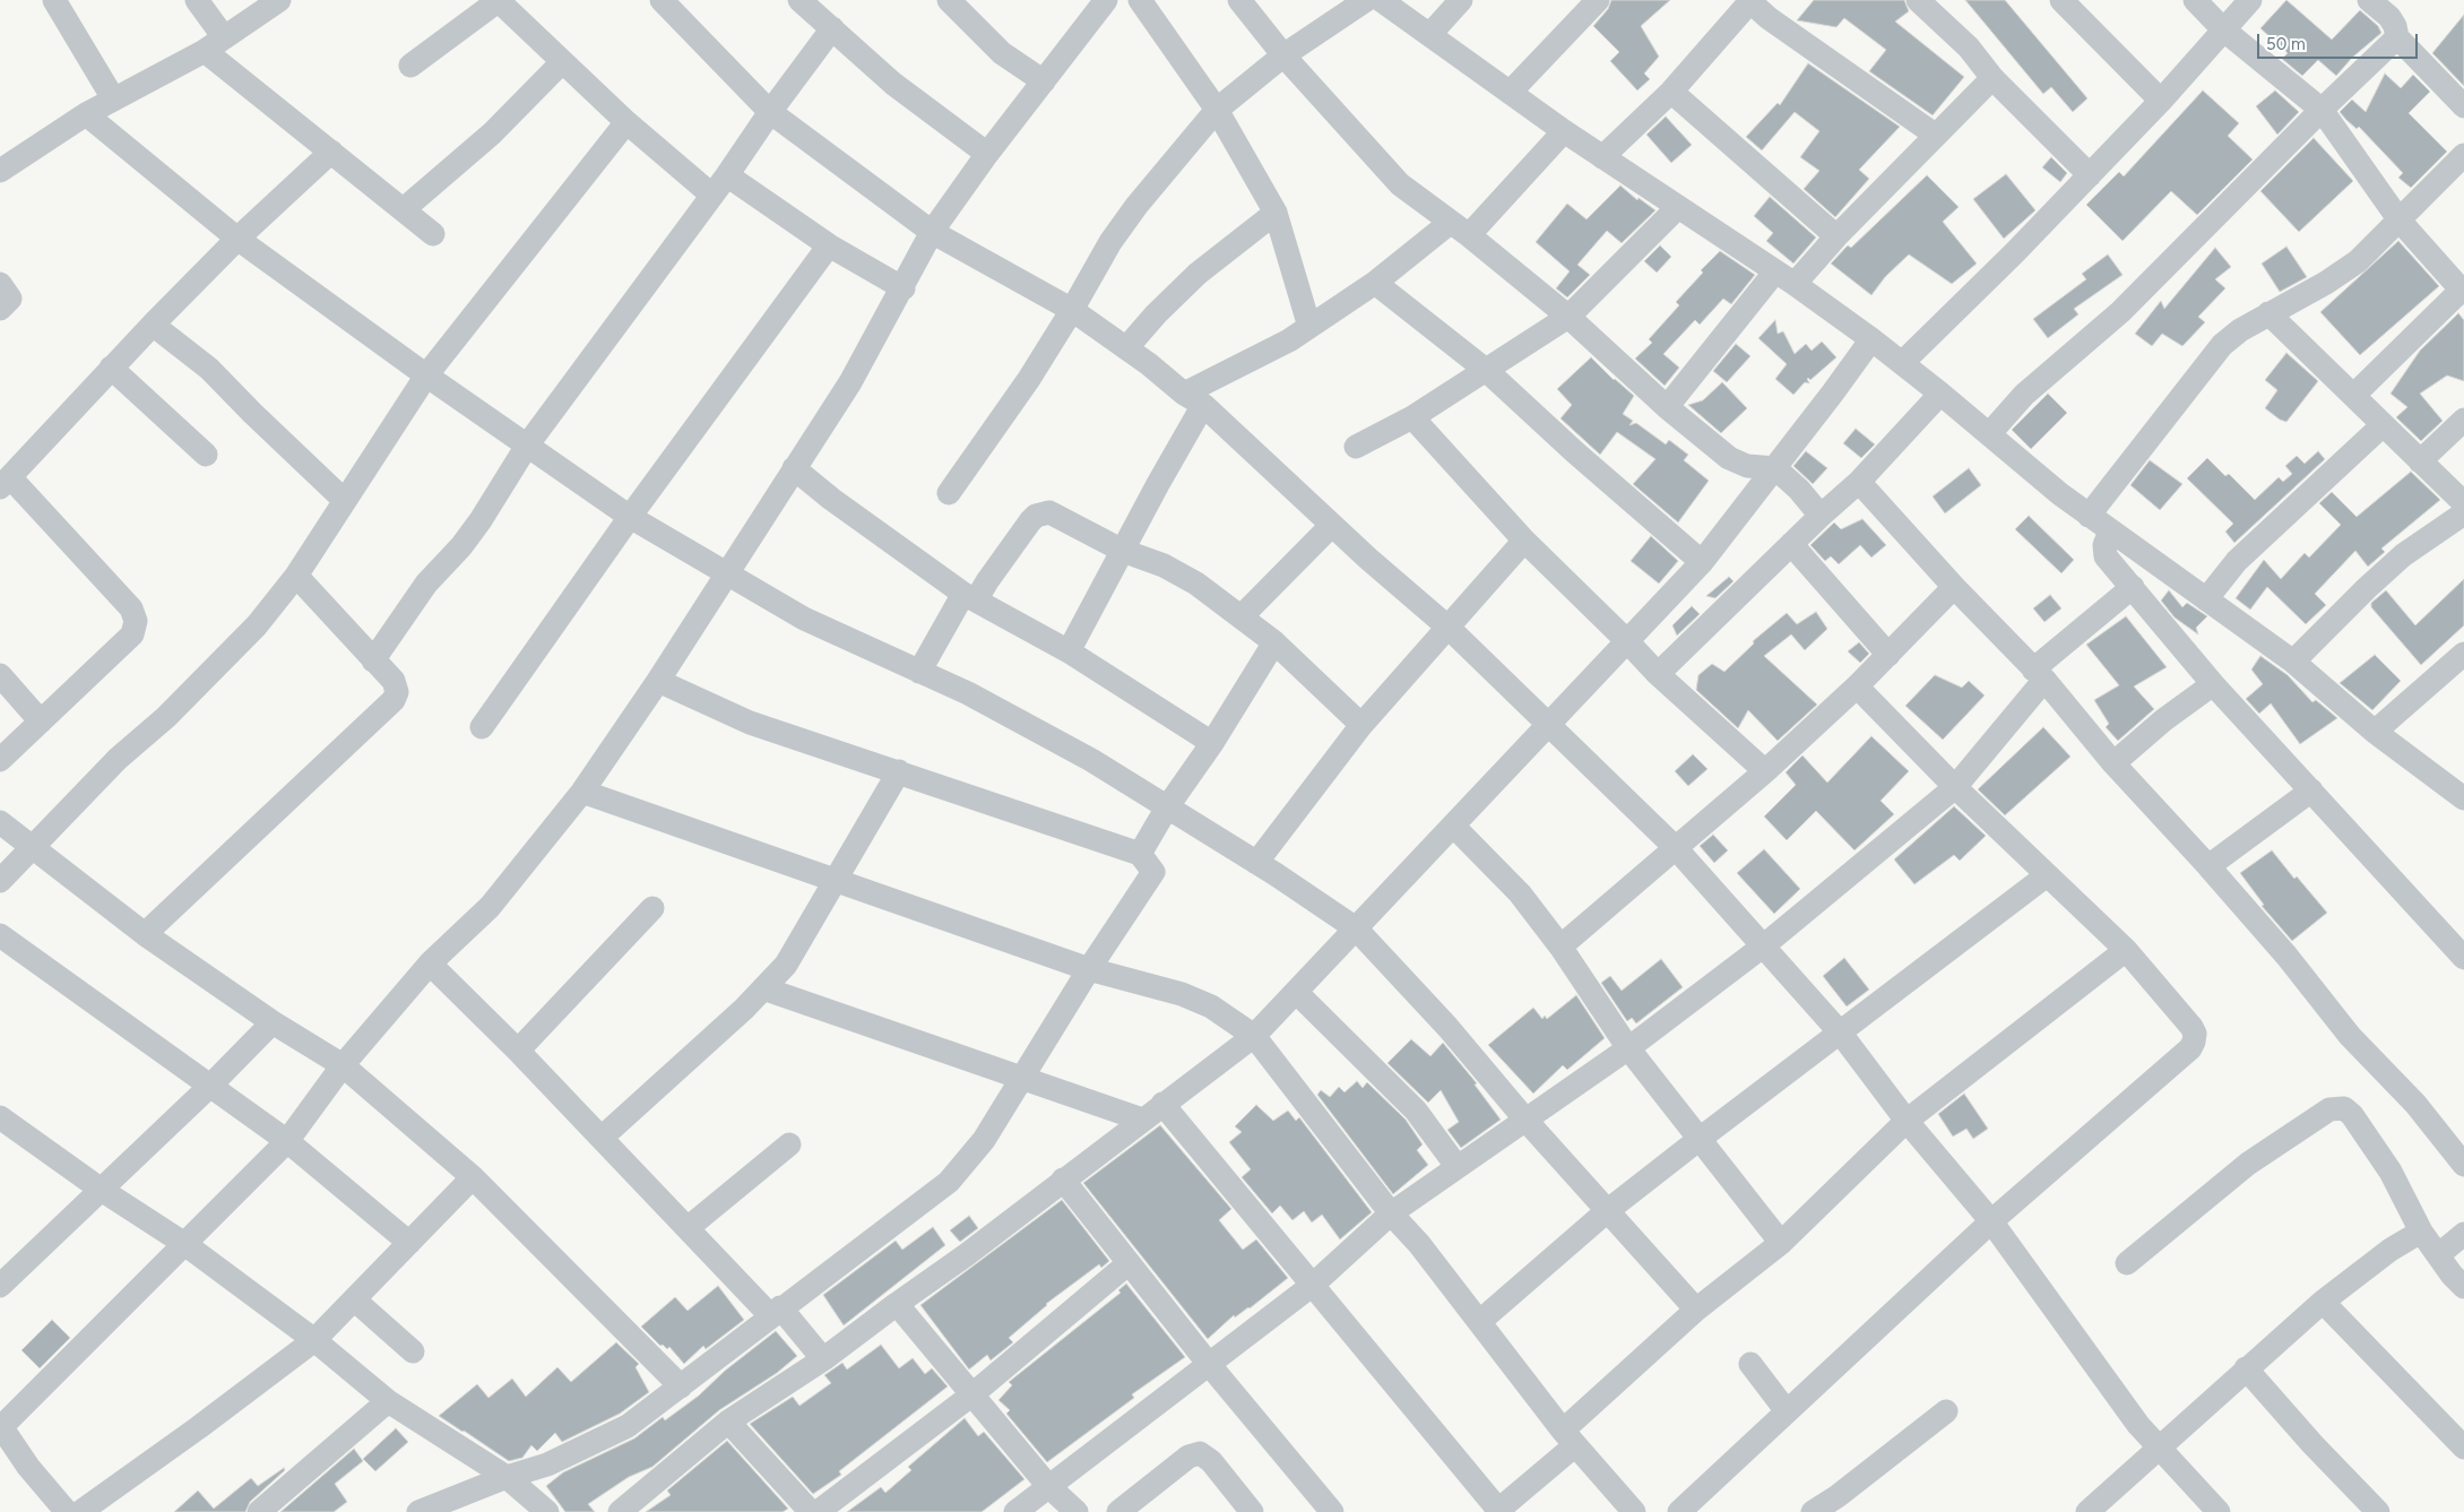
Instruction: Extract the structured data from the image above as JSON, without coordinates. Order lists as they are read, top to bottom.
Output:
{
  "scale_bar": "50 m"
}
